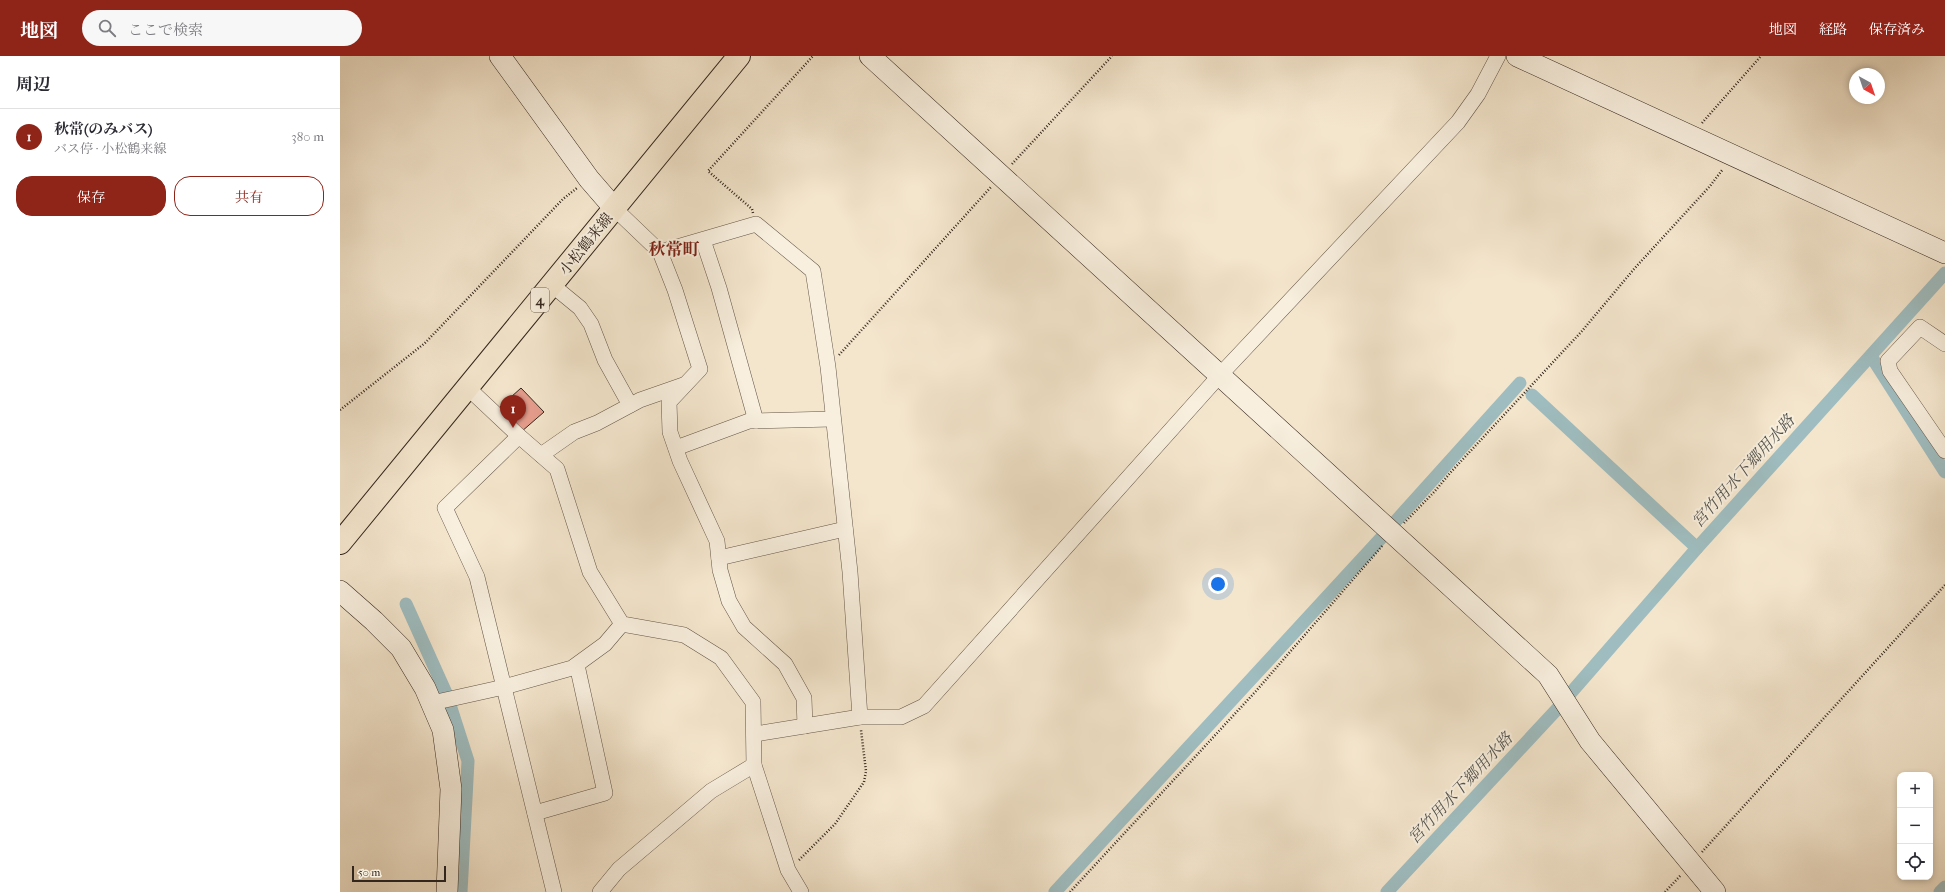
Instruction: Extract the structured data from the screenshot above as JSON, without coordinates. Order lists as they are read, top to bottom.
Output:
{
  "streets": {
    "main road": ["小松鶴来線", "4"]
  },
  "districts": ["秋常町"],
  "water": ["宮竹用水下郷用水路"],
  "scale_bar": "50 m",
  "north": "bottom right",
  "page": {
    "header": "地図",
    "search": "ここで検索",
    "nav": ["地図", "経路", "保存済み"],
    "heading": "周辺",
    "list": [
      {
        "mark": "1",
        "name": "秋常(のみバス)",
        "note": "バス停 · 小松鶴来線",
        "value": "380 m"
      }
    ],
    "buttons": ["保存", "共有"],
    "pins": "1",
    "map_buttons": ["+", "−"],
    "scale": "50 m"
  }
}
